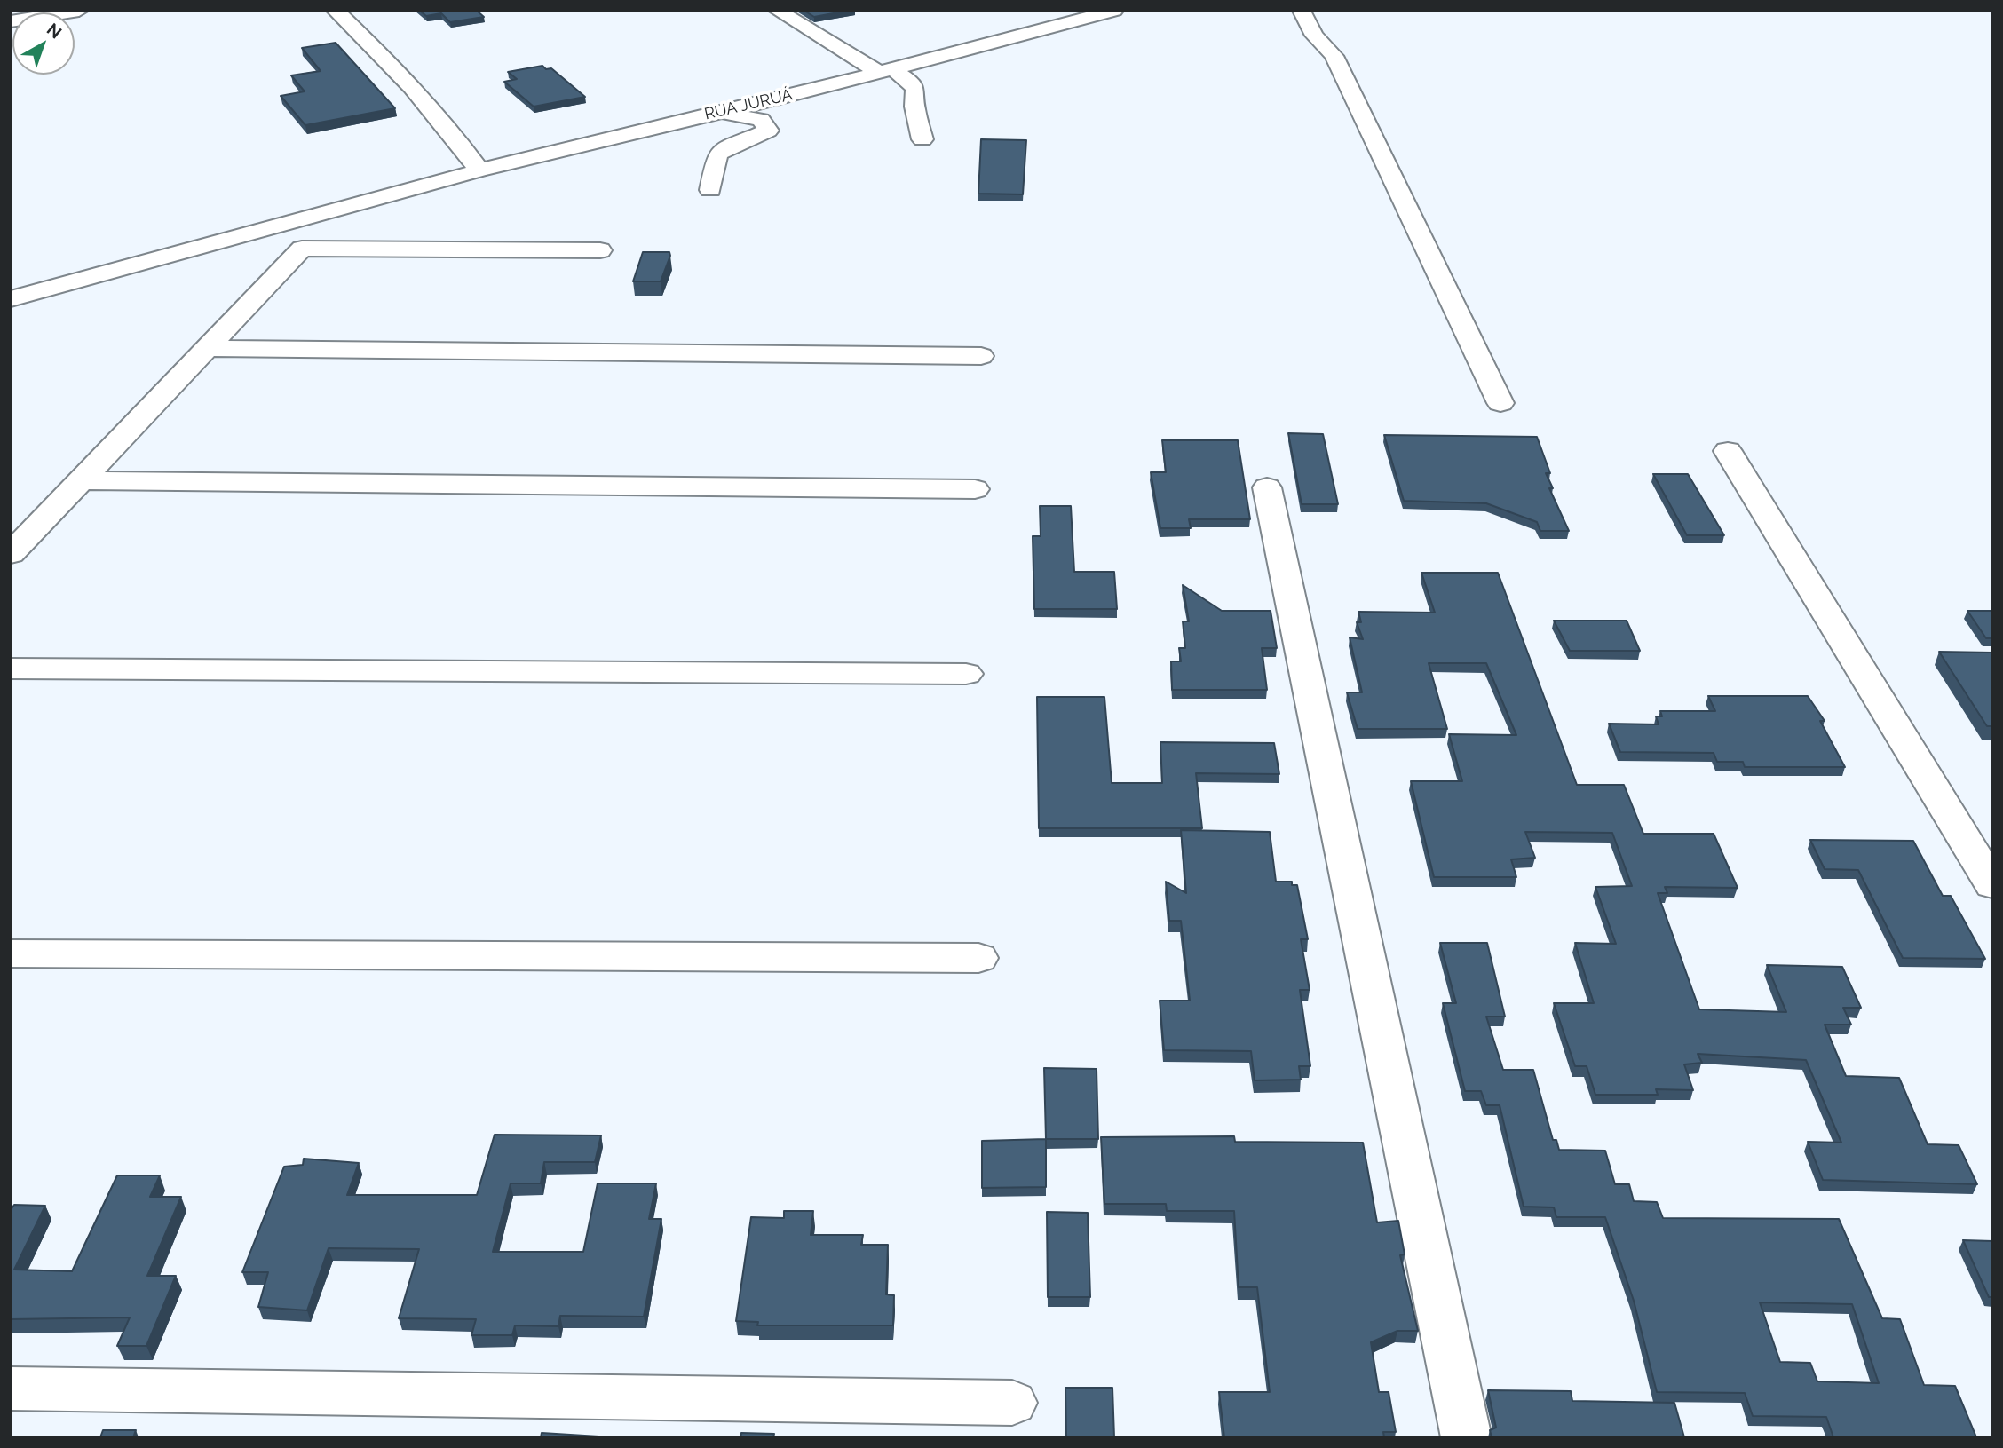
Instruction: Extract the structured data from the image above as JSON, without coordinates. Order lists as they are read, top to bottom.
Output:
{
  "streets": {
    "street": ["RUA JURUÁ"]
  },
  "north": "top right"
}
